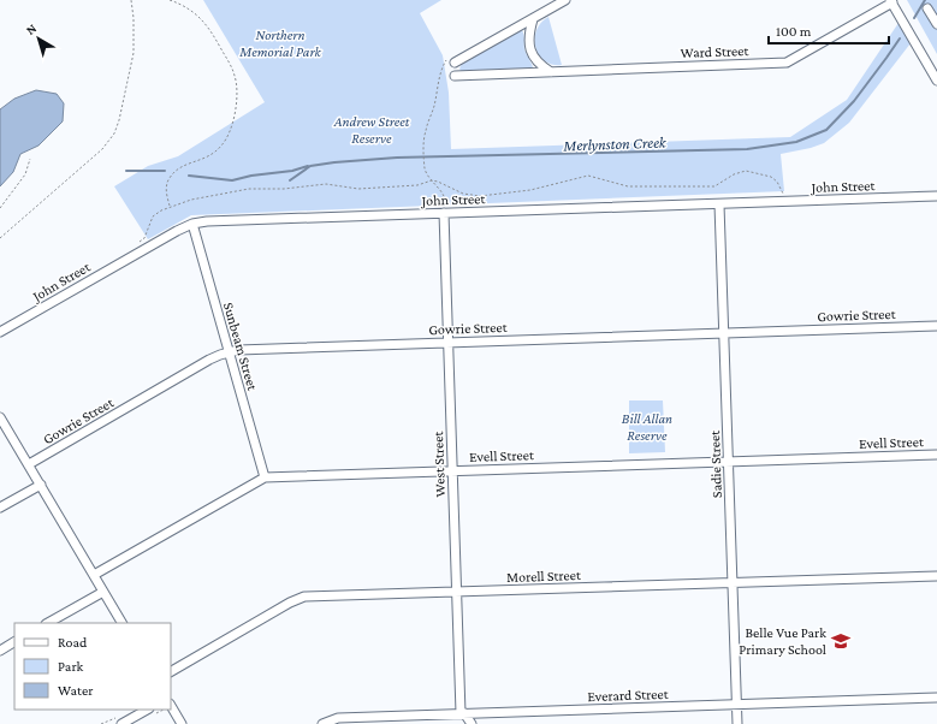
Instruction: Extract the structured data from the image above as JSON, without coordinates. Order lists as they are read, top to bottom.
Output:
{
  "streets": {
    "street": [
      "Ward Street",
      "John Street",
      "Gowrie Street",
      "Sunbeam Street",
      "Evell Street",
      "West Street",
      "Sadie Street",
      "Morell Street",
      "Everard Street"
    ]
  },
  "crossings": [
    ["John Street", "Sunbeam Street"],
    ["John Street", "West Street"],
    ["John Street", "Sadie Street"],
    ["Gowrie Street", "Sunbeam Street"],
    ["Gowrie Street", "West Street"],
    ["Gowrie Street", "Sadie Street"],
    ["Sunbeam Street", "Evell Street"],
    ["Evell Street", "West Street"],
    ["Evell Street", "Sadie Street"],
    ["West Street", "Morell Street"],
    ["West Street", "Everard Street"],
    ["Sadie Street", "Morell Street"],
    ["Sadie Street", "Everard Street"]
  ],
  "water": ["Merlynston Creek"],
  "parks": ["Northern Memorial Park", "Andrew Street Reserve", "Bill Allan Reserve"],
  "places": {
    "school or university": ["Belle Vue Park Primary School"]
  },
  "legend": ["Road", "Park", "Water"],
  "scale_bar": "100 m",
  "north": "top left"
}
